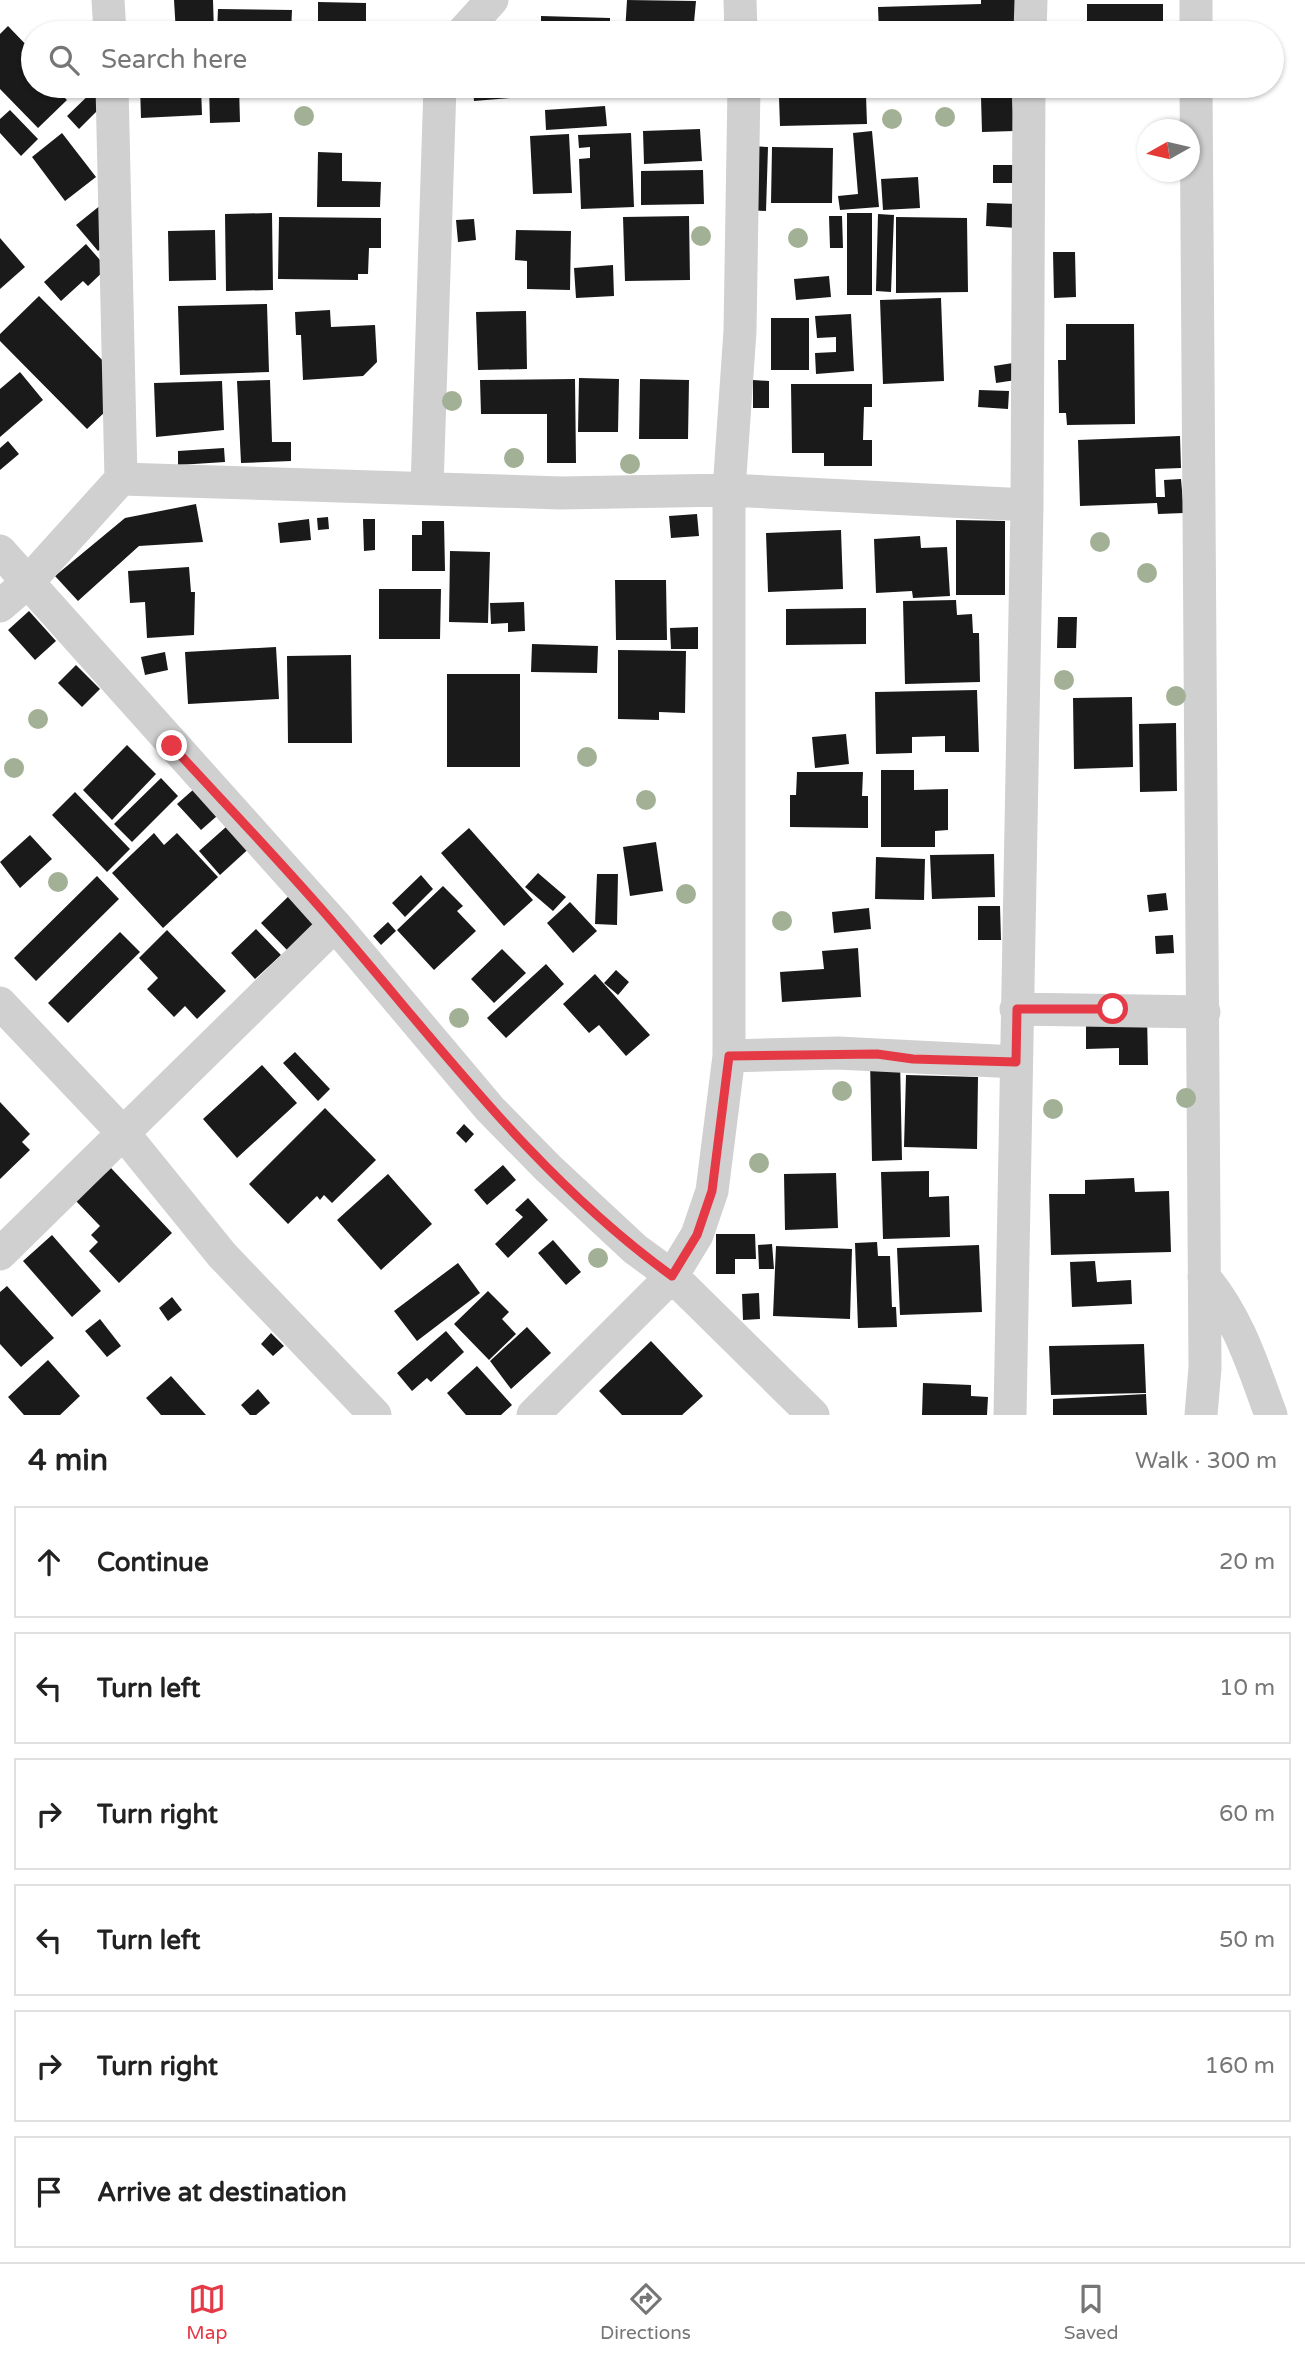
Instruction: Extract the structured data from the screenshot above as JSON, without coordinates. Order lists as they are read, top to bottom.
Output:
{
  "north": "left",
  "page": {
    "search": "Search here",
    "heading": ["4 min", "Walk · 300 m"],
    "list": [
      ["Continue", "20 m"],
      ["Turn left", "10 m"],
      ["Turn right", "60 m"],
      ["Turn left", "50 m"],
      ["Turn right", "160 m"],
      "Arrive at destination"
    ],
    "nav": ["Map", "Directions", "Saved"]
  }
}
